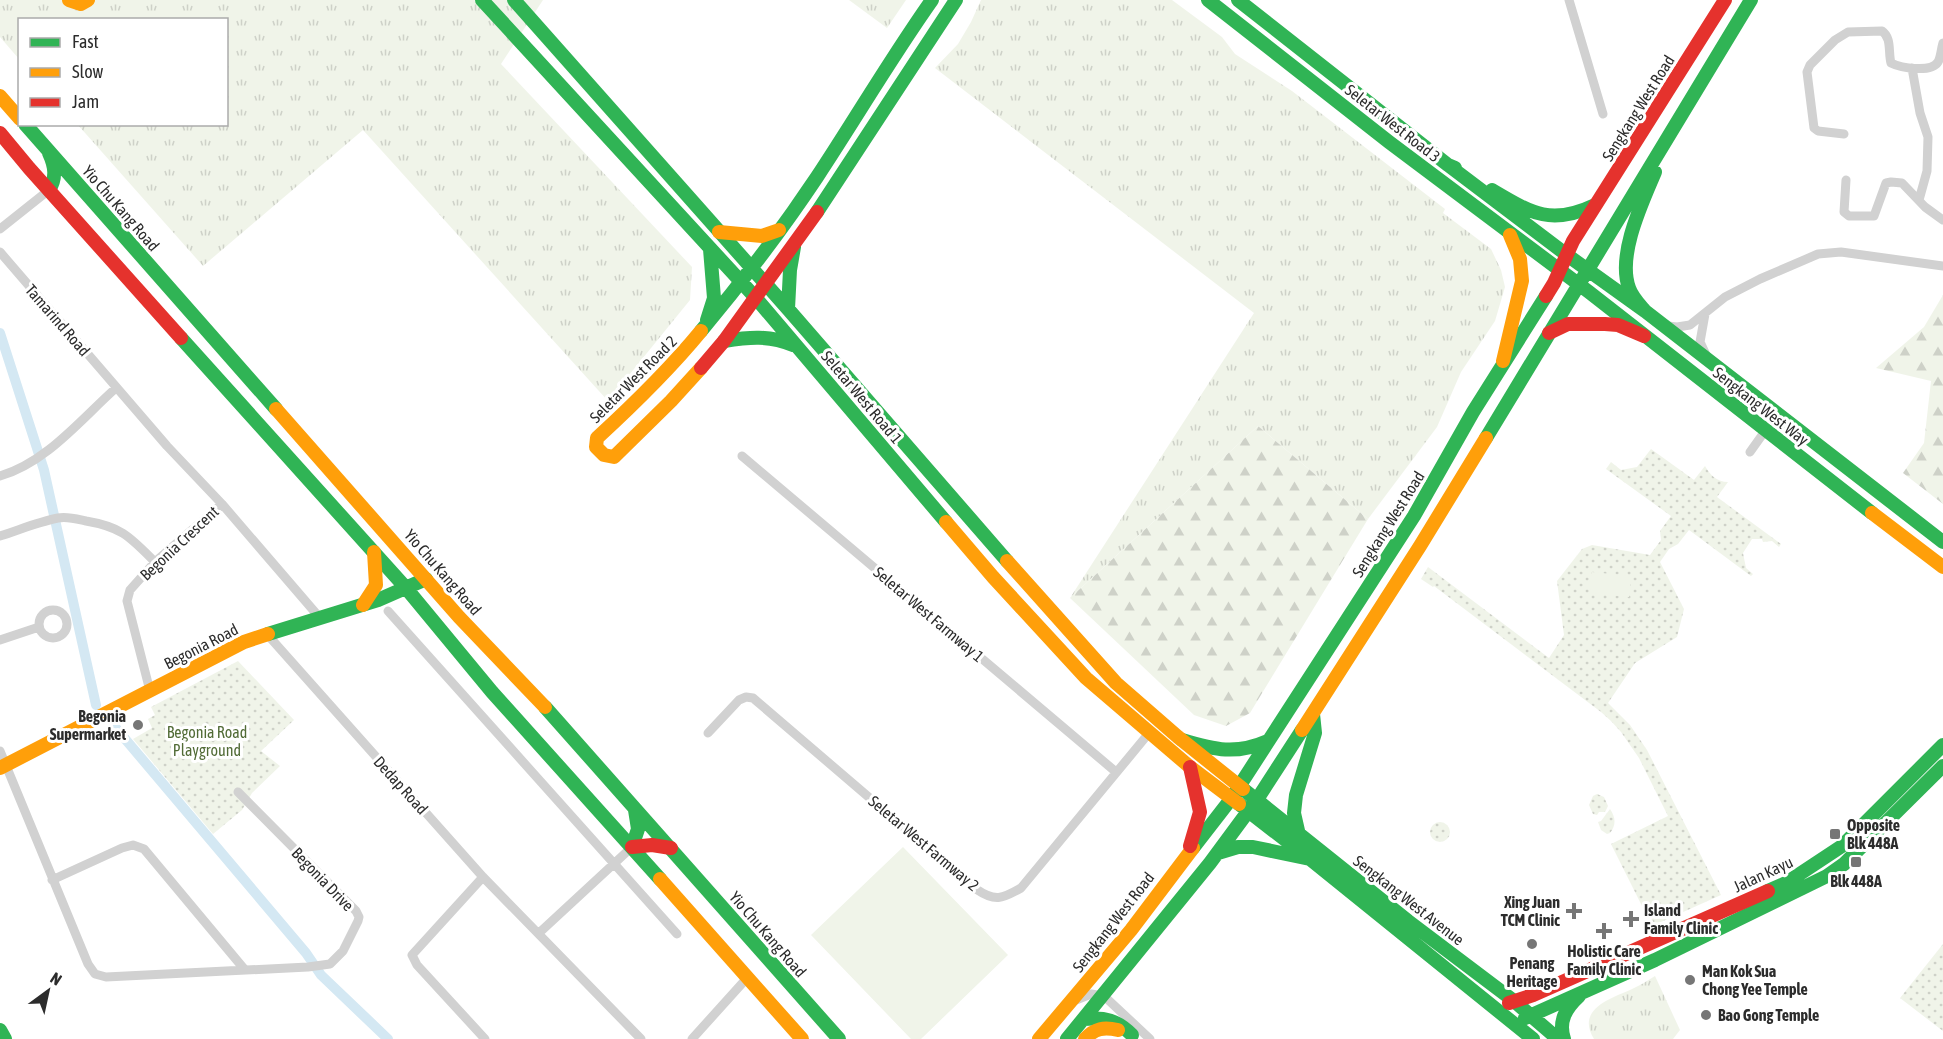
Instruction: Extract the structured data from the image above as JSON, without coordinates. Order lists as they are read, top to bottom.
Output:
{
  "streets": {
    "main road": [
      "Sengkang West Road",
      "Seletar West Road 3",
      "Yio Chu Kang Road",
      "Seletar West Road 2",
      "Seletar West Road 1",
      "Sengkang West Way",
      "Begonia Road",
      "Jalan Kayu",
      "Sengkang West Avenue"
    ],
    "street": [
      "Tamarind Road",
      "Begonia Crescent",
      "Seletar West Farmway 1",
      "Dedap Road",
      "Seletar West Farmway 2",
      "Begonia Drive"
    ]
  },
  "crossings": [
    ["Sengkang West Road", "Seletar West Road 3"],
    ["Sengkang West Road", "Seletar West Road 1"],
    ["Sengkang West Road", "Sengkang West Way"],
    ["Sengkang West Road", "Sengkang West Avenue"],
    ["Seletar West Road 3", "Sengkang West Way"],
    ["Yio Chu Kang Road", "Begonia Road"],
    ["Tamarind Road", "Begonia Crescent"],
    ["Seletar West Road 2", "Seletar West Road 1"],
    ["Seletar West Road 1", "Seletar West Farmway 2"],
    ["Seletar West Road 1", "Sengkang West Avenue"],
    ["Begonia Crescent", "Begonia Road"],
    ["Seletar West Farmway 1", "Seletar West Farmway 2"],
    ["Begonia Road", "Dedap Road"],
    ["Begonia Road", "Begonia Drive"],
    ["Jalan Kayu", "Sengkang West Avenue"]
  ],
  "parks": ["Begonia Road Playground"],
  "places": {
    "other": [
      "Begonia Supermarket",
      "Penang Heritage",
      "Man Kok Sua Chong Yee Temple",
      "Bao Gong Temple"
    ],
    "transit": ["Opposite Blk 448A", "Blk 448A"],
    "health": ["Xing Juan TCM Clinic", "Island Family Clinic", "Holistic Care Family Clinic"]
  },
  "legend": ["Fast", "Slow", "Jam"],
  "north": "top right"
}
